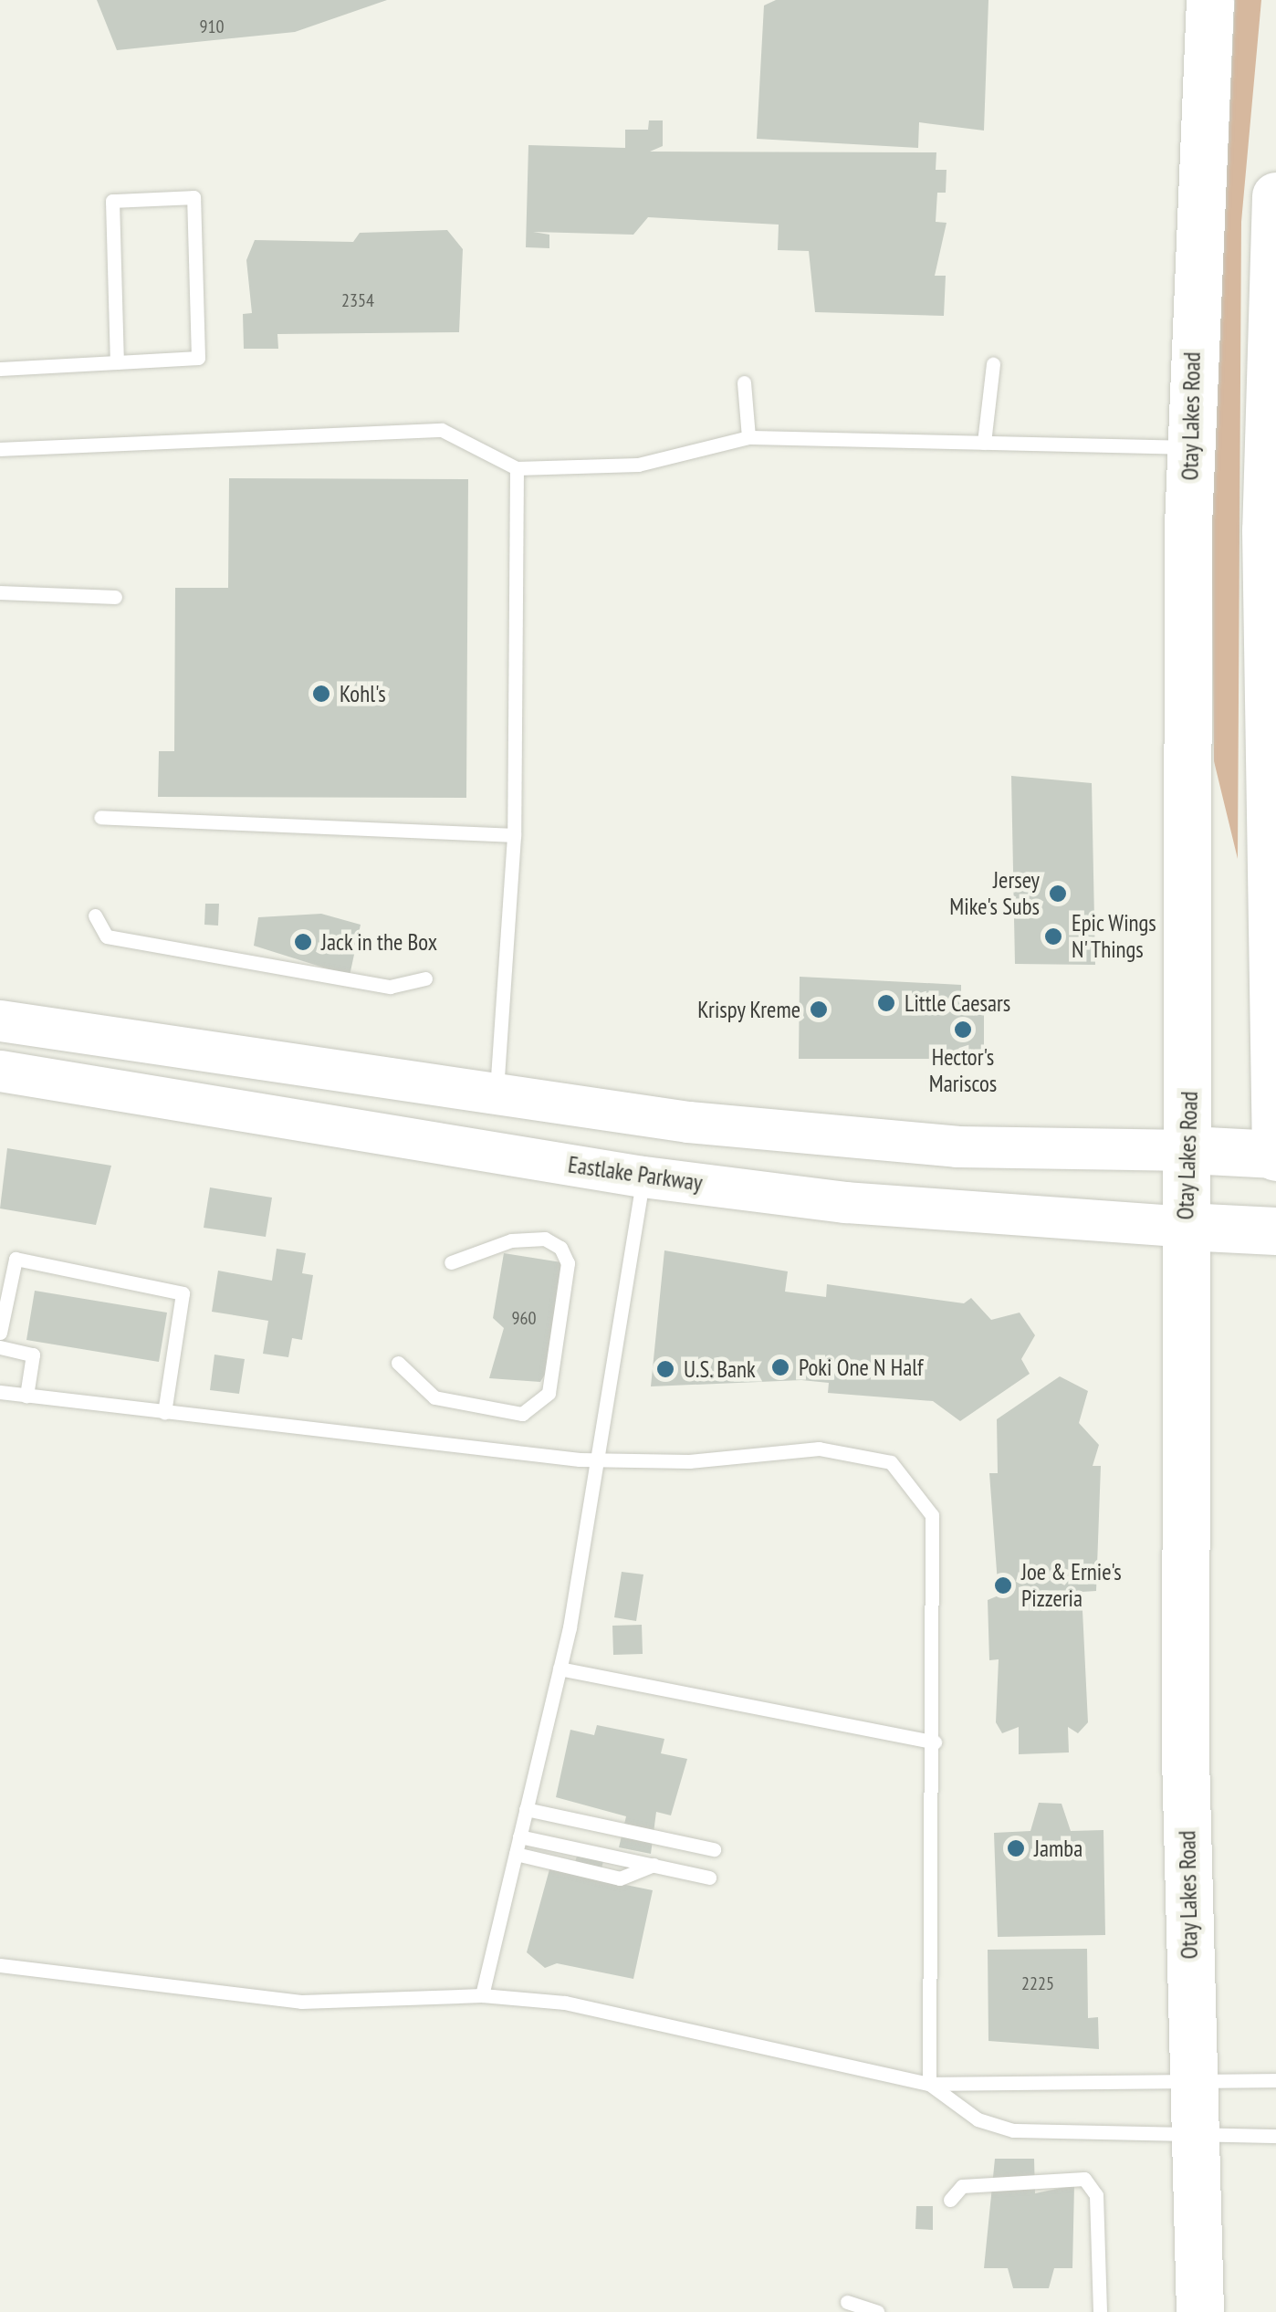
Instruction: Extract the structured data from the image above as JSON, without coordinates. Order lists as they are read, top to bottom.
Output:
{
  "streets": {
    "main road": ["Otay Lakes Road", "Eastlake Parkway"]
  },
  "crossings": [
    ["Otay Lakes Road", "Eastlake Parkway"]
  ],
  "places": [
    "Kohl's",
    "Jersey Mike's Subs",
    "Epic Wings N' Things",
    "Jack in the Box",
    "Little Caesars",
    "Krispy Kreme",
    "Hector's Mariscos",
    "Poki One N Half",
    "U.S. Bank",
    "Joe & Ernie's Pizzeria",
    "Jamba"
  ],
  "house_numbers": [
    "910",
    "2354",
    "960",
    "2225"
  ]
}
